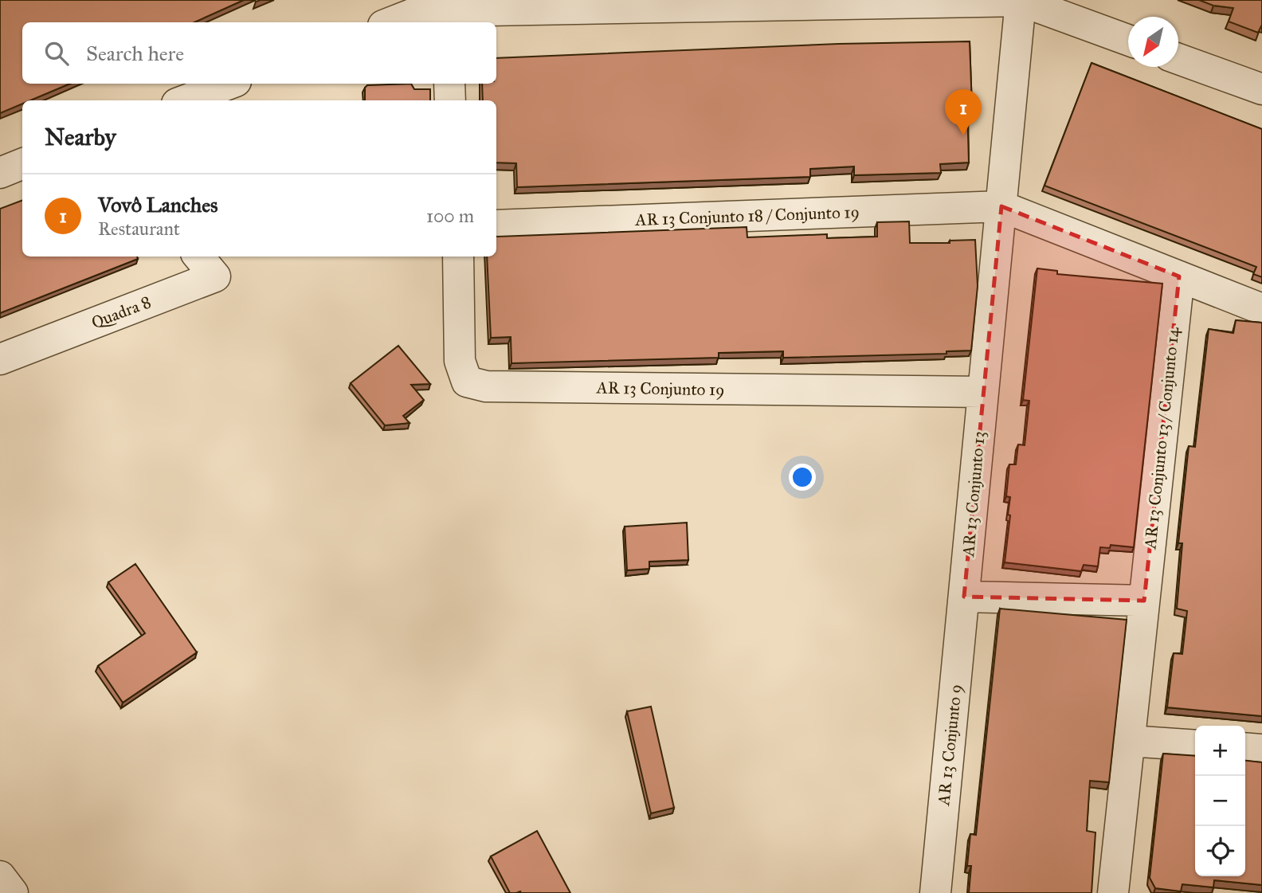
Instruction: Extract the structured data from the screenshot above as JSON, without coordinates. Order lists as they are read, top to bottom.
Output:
{
  "streets": {
    "street": [
      "AR 13 Conjunto 18 / Conjunto 19",
      "Quadra 8",
      "AR 13 Conjunto 19",
      "AR 13 Conjunto 13 / Conjunto 14",
      "AR 13 Conjunto 13",
      "AR 13 Conjunto 9"
    ]
  },
  "crossings": [
    ["AR 13 Conjunto 18 / Conjunto 19", "AR 13 Conjunto 13"],
    ["AR 13 Conjunto 19", "AR 13 Conjunto 13"],
    ["AR 13 Conjunto 13", "AR 13 Conjunto 9"]
  ],
  "north": "bottom left",
  "page": {
    "search": "Search here",
    "pins": "1",
    "heading": "Nearby",
    "list": [
      {
        "mark": "1",
        "name": "Vovô Lanches",
        "note": "Restaurant",
        "value": "100 m"
      }
    ],
    "map_buttons": ["+", "−"]
  }
}
